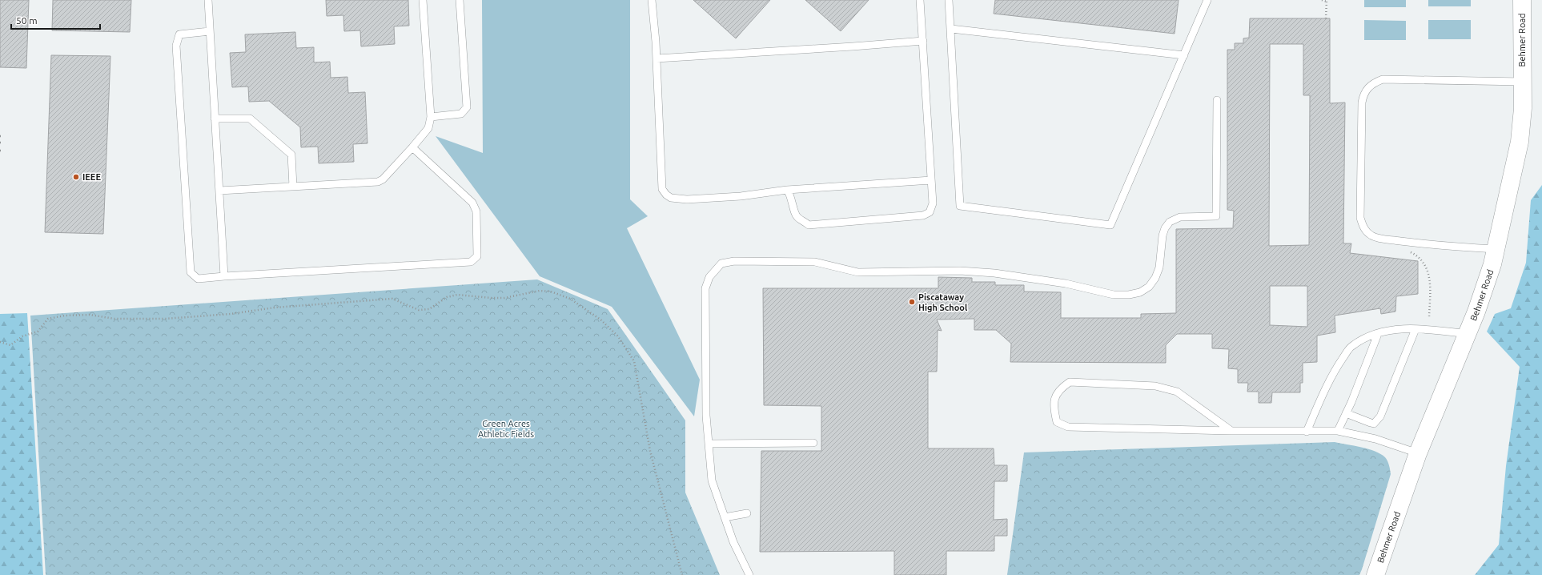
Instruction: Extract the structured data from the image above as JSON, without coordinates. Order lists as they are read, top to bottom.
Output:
{
  "streets": {
    "street": ["Behmer Road"]
  },
  "parks": ["Green Acres Athletic Fields"],
  "places": ["IEEE", "Piscataway High School"],
  "scale_bar": "50 m"
}
